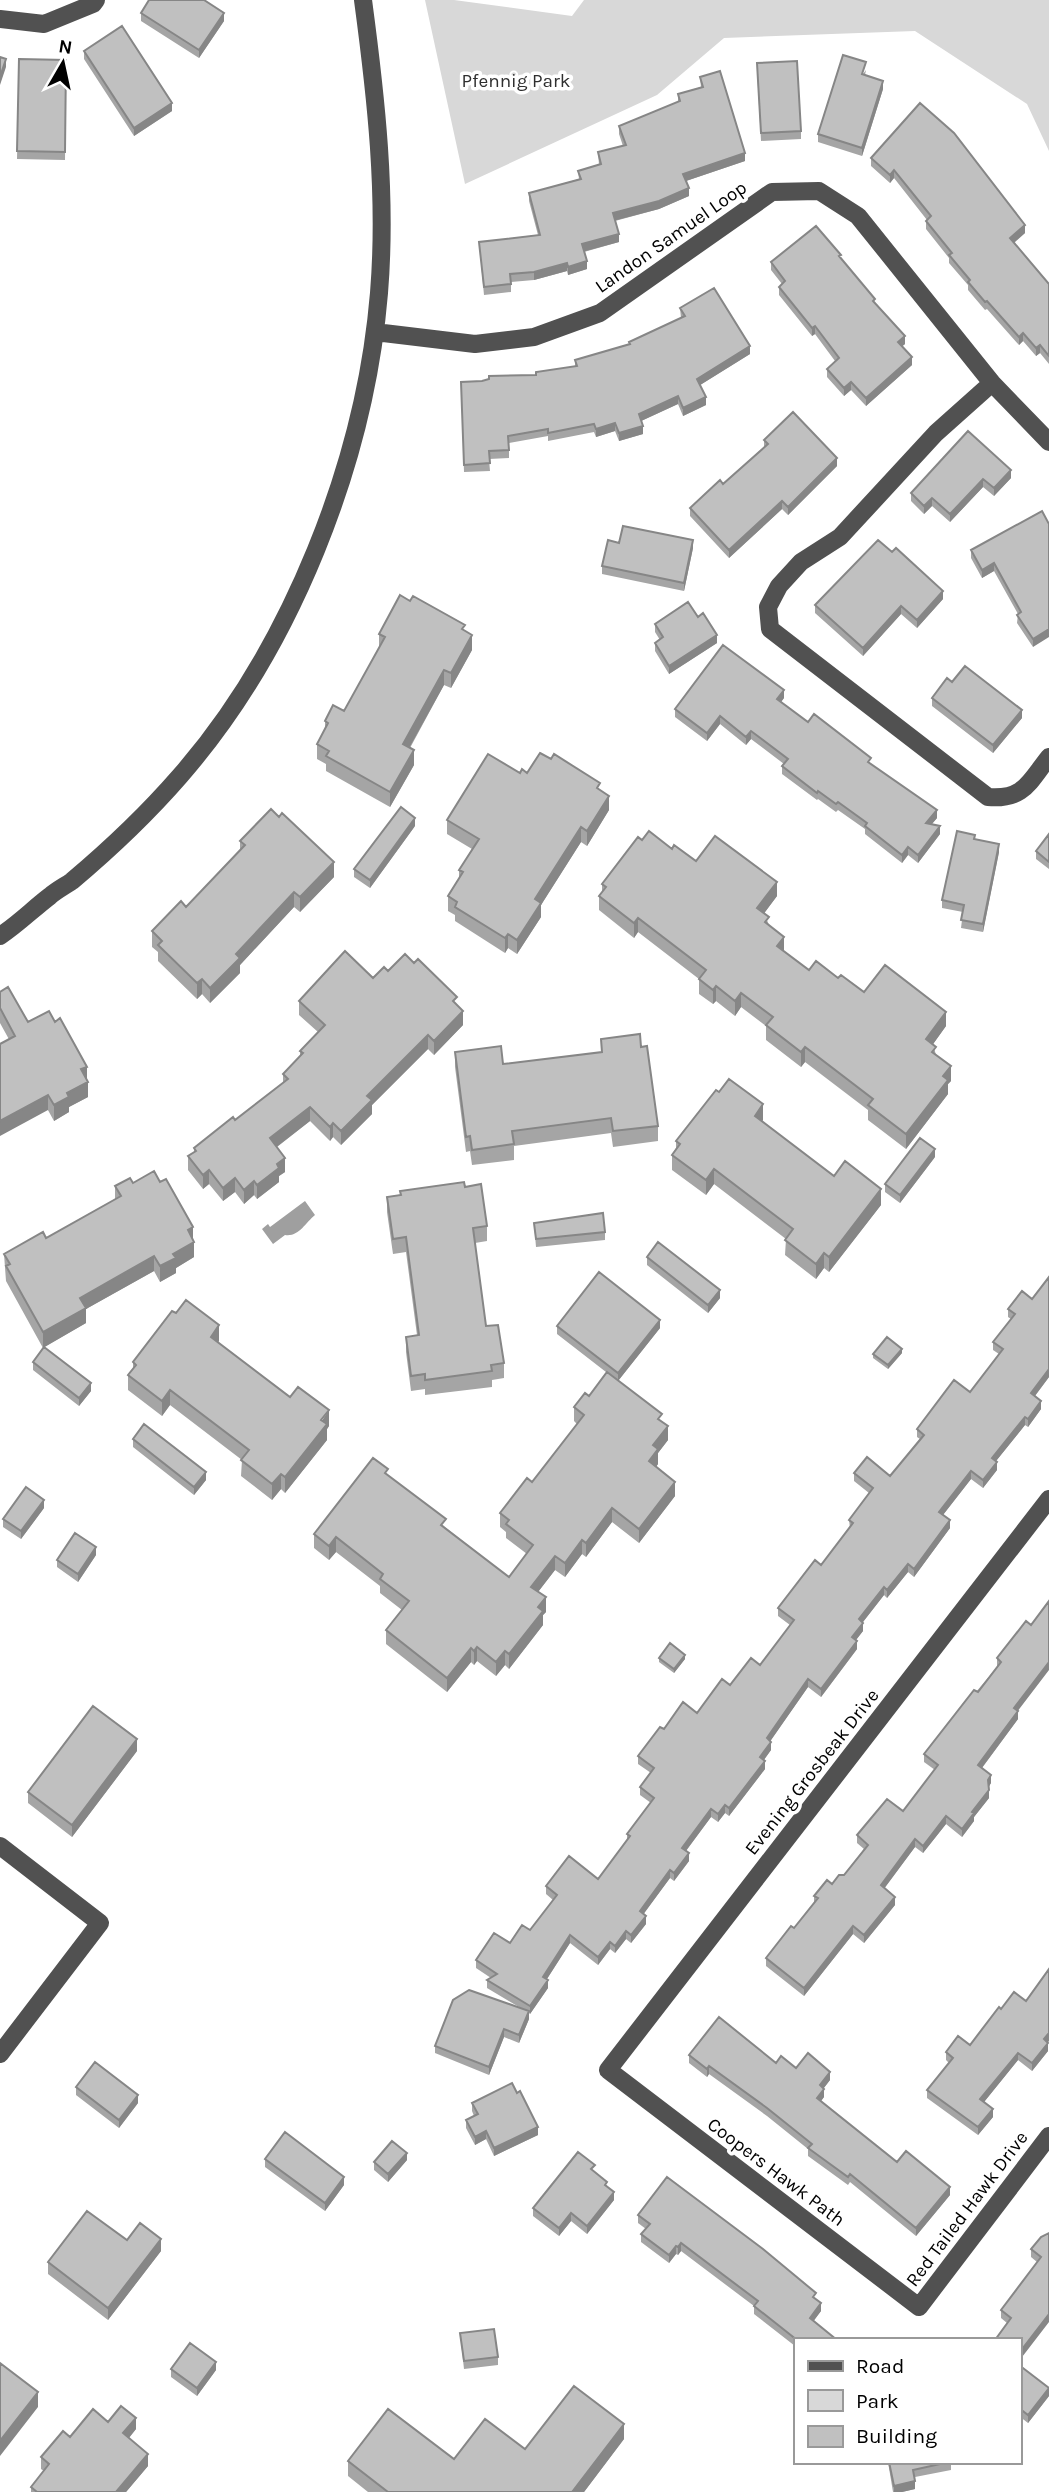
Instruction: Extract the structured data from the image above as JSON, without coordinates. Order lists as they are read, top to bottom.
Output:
{
  "streets": {
    "street": [
      "Landon Samuel Loop",
      "Evening Grosbeak Drive",
      "Coopers Hawk Path",
      "Red Tailed Hawk Drive"
    ]
  },
  "crossings": [
    ["Evening Grosbeak Drive", "Coopers Hawk Path"],
    ["Coopers Hawk Path", "Red Tailed Hawk Drive"]
  ],
  "parks": ["Pfennig Park"],
  "legend": ["Road", "Park", "Building"],
  "north": "top"
}
